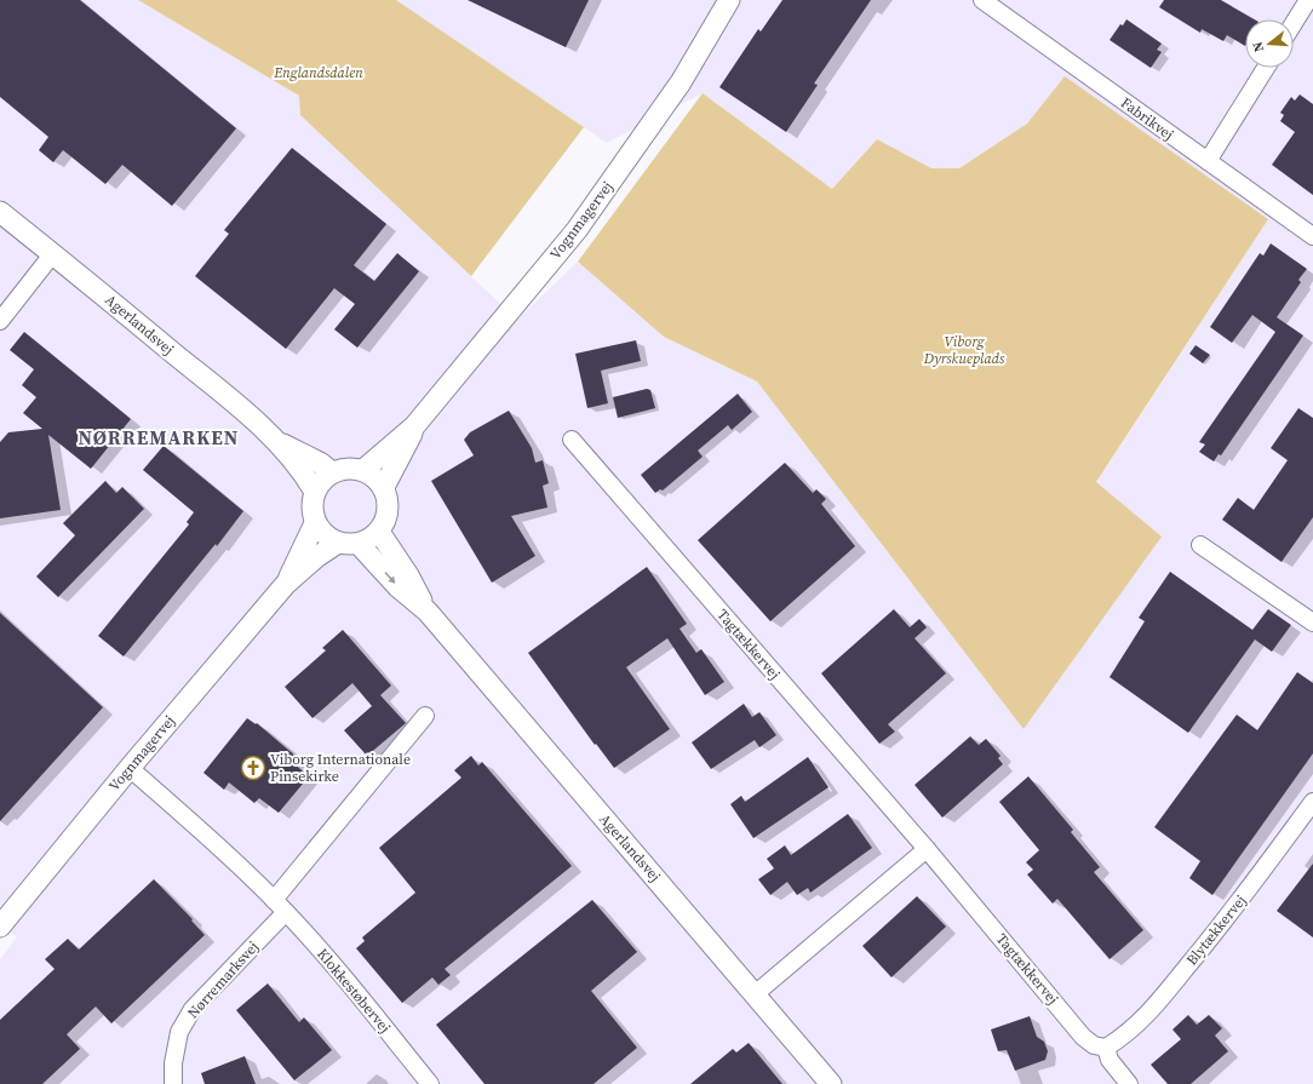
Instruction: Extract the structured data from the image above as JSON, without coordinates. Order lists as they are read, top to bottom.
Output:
{
  "streets": {
    "street": [
      "Fabrikvej",
      "Vognmagervej",
      "Agerlandsvej",
      "Tagtækkervej",
      "Blytækkervej",
      "Nørremarksvej",
      "Klokkestøbervej"
    ]
  },
  "crossings": [
    ["Vognmagervej", "Agerlandsvej"],
    ["Vognmagervej", "Klokkestøbervej"],
    ["Tagtækkervej", "Blytækkervej"],
    ["Nørremarksvej", "Klokkestøbervej"]
  ],
  "districts": ["NØRREMARKEN"],
  "parks": ["Englandsdalen", "Viborg Dyrskueplads"],
  "places": {
    "church": ["Viborg Internationale Pinsekirke"]
  },
  "north": "left"
}
